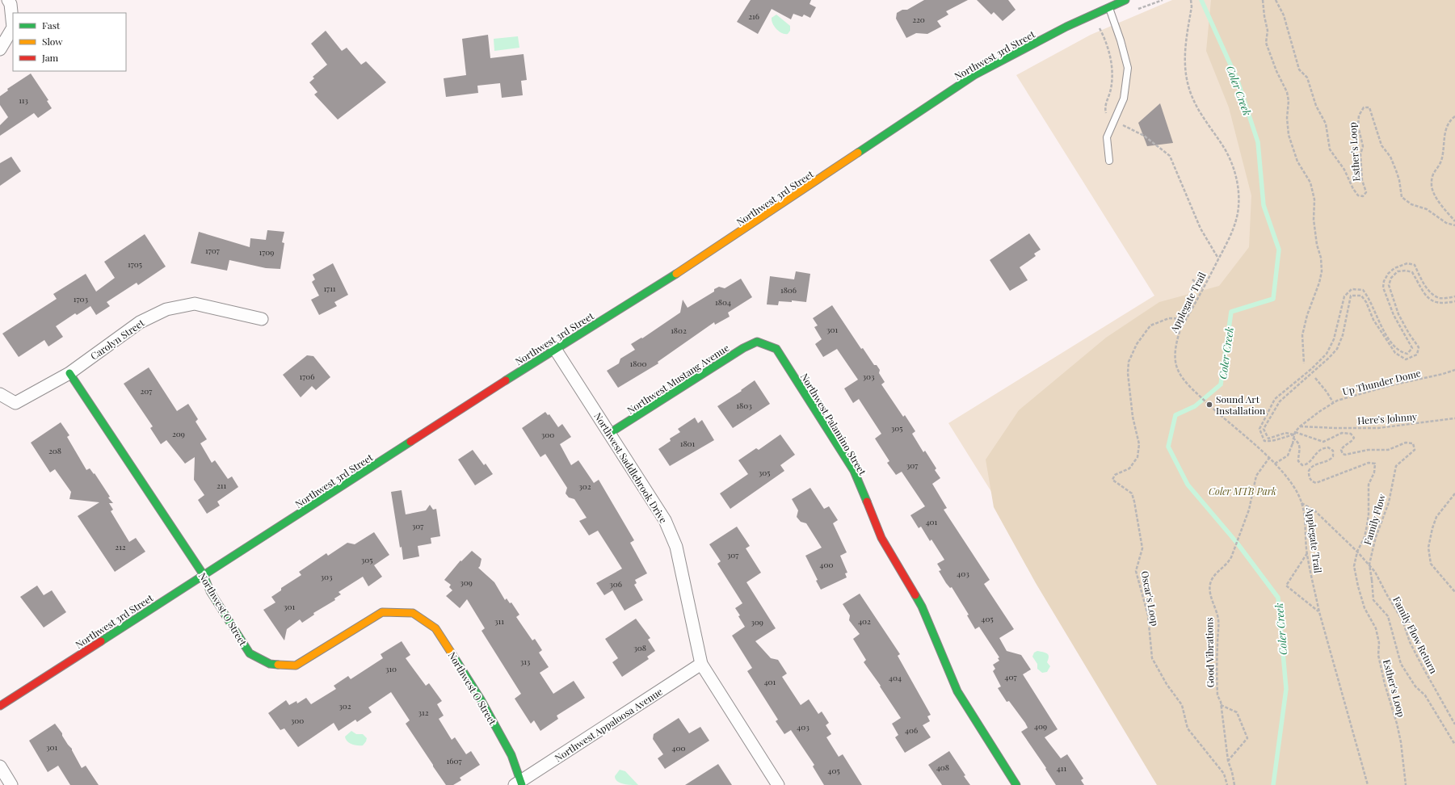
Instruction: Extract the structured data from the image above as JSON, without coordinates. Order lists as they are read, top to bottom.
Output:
{
  "streets": {
    "street": [
      "Northwest 3rd Street",
      "Carolyn Street",
      "Northwest Mustang Avenue",
      "Northwest Palamino Street",
      "Northwest Saddlebrook Drive",
      "Northwest O Street",
      "Northwest Appaloosa Avenue"
    ],
    "path": [
      "Esther's Loop",
      "Applegate Trail",
      "Up Thunder Dome",
      "Here's Johnny",
      "Family Flow",
      "Oscar's Loop",
      "Family Flow Return",
      "Good Vibrations"
    ]
  },
  "crossings": [
    ["Northwest 3rd Street", "Northwest Saddlebrook Drive"],
    ["Northwest 3rd Street", "Northwest O Street"],
    ["Esther's Loop", "Family Flow Return"],
    ["Applegate Trail", "Oscar's Loop"],
    ["Applegate Trail", "Family Flow Return"],
    ["Applegate Trail", "Good Vibrations"],
    ["Carolyn Street", "Northwest O Street"],
    ["Northwest Mustang Avenue", "Northwest Palamino Street"],
    ["Northwest Mustang Avenue", "Northwest Saddlebrook Drive"],
    ["Up Thunder Dome", "Here's Johnny"],
    ["Up Thunder Dome", "Family Flow"],
    ["Northwest Saddlebrook Drive", "Northwest Appaloosa Avenue"],
    ["Northwest O Street", "Northwest Appaloosa Avenue"]
  ],
  "water": ["Coler Creek"],
  "parks": ["Coler MTB Park"],
  "places": ["Sound Art Installation"],
  "house_numbers": [
    "216",
    "220",
    "113",
    "1707",
    "1709",
    "1705",
    "1711",
    "1806",
    "1703",
    "1804",
    "301",
    "1802",
    "1800",
    "1706",
    "303",
    "207",
    "1803",
    "305",
    "209",
    "300",
    "1801",
    "208",
    "307",
    "305",
    "211",
    "302",
    "401",
    "307",
    "212",
    "307",
    "305",
    "400",
    "403",
    "303",
    "309",
    "306",
    "301",
    "405",
    "311",
    "402",
    "309",
    "308",
    "313",
    "310",
    "407",
    "404",
    "401",
    "302",
    "312",
    "300",
    "409",
    "403",
    "406",
    "301",
    "400",
    "1607",
    "408",
    "411",
    "405"
  ],
  "legend": ["Fast", "Slow", "Jam"]
}
